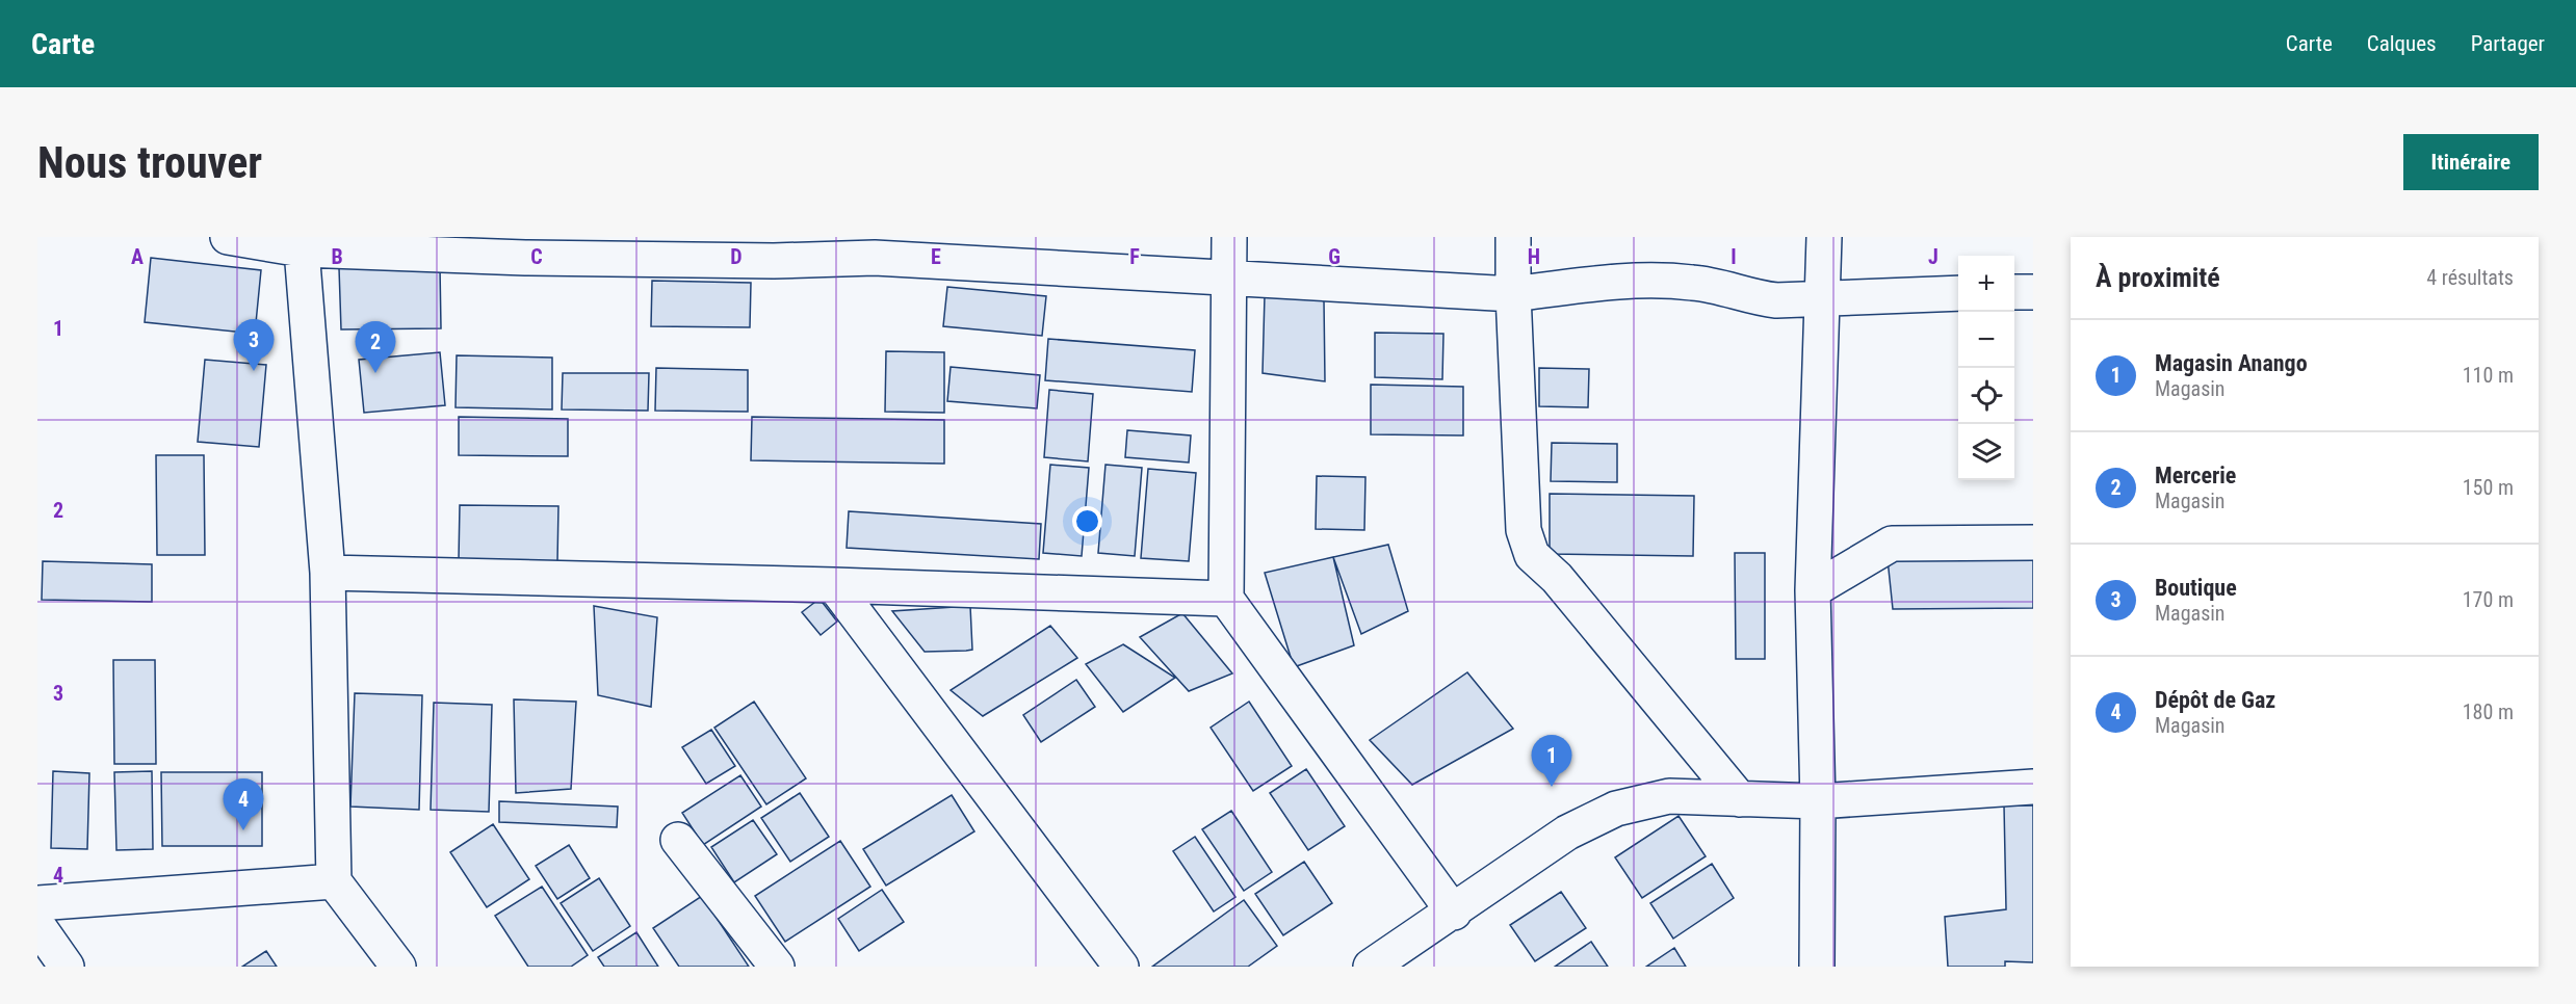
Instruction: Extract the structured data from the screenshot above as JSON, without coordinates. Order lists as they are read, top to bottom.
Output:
{
  "page": {
    "header": "Carte",
    "nav": ["Carte", "Calques", "Partager"],
    "buttons": "Itinéraire",
    "title": "Nous trouver",
    "heading": ["À proximité", "4 résultats"],
    "map_buttons": ["+", "−"],
    "list": [
      {
        "mark": "1",
        "name": "Magasin Anango",
        "note": "Magasin",
        "value": "110 m"
      },
      {
        "mark": "2",
        "name": "Mercerie",
        "note": "Magasin",
        "value": "150 m"
      },
      {
        "mark": "3",
        "name": "Boutique",
        "note": "Magasin",
        "value": "170 m"
      },
      {
        "mark": "4",
        "name": "Dépôt de Gaz",
        "note": "Magasin",
        "value": "180 m"
      }
    ],
    "pins": [
      "3",
      "2",
      "1",
      "4"
    ]
  },
  "grid": {
    "columns": [
      "A",
      "B",
      "C",
      "D",
      "E",
      "F",
      "G",
      "H",
      "I",
      "J"
    ],
    "rows": [
      "1",
      "2",
      "3",
      "4"
    ]
  }
}
